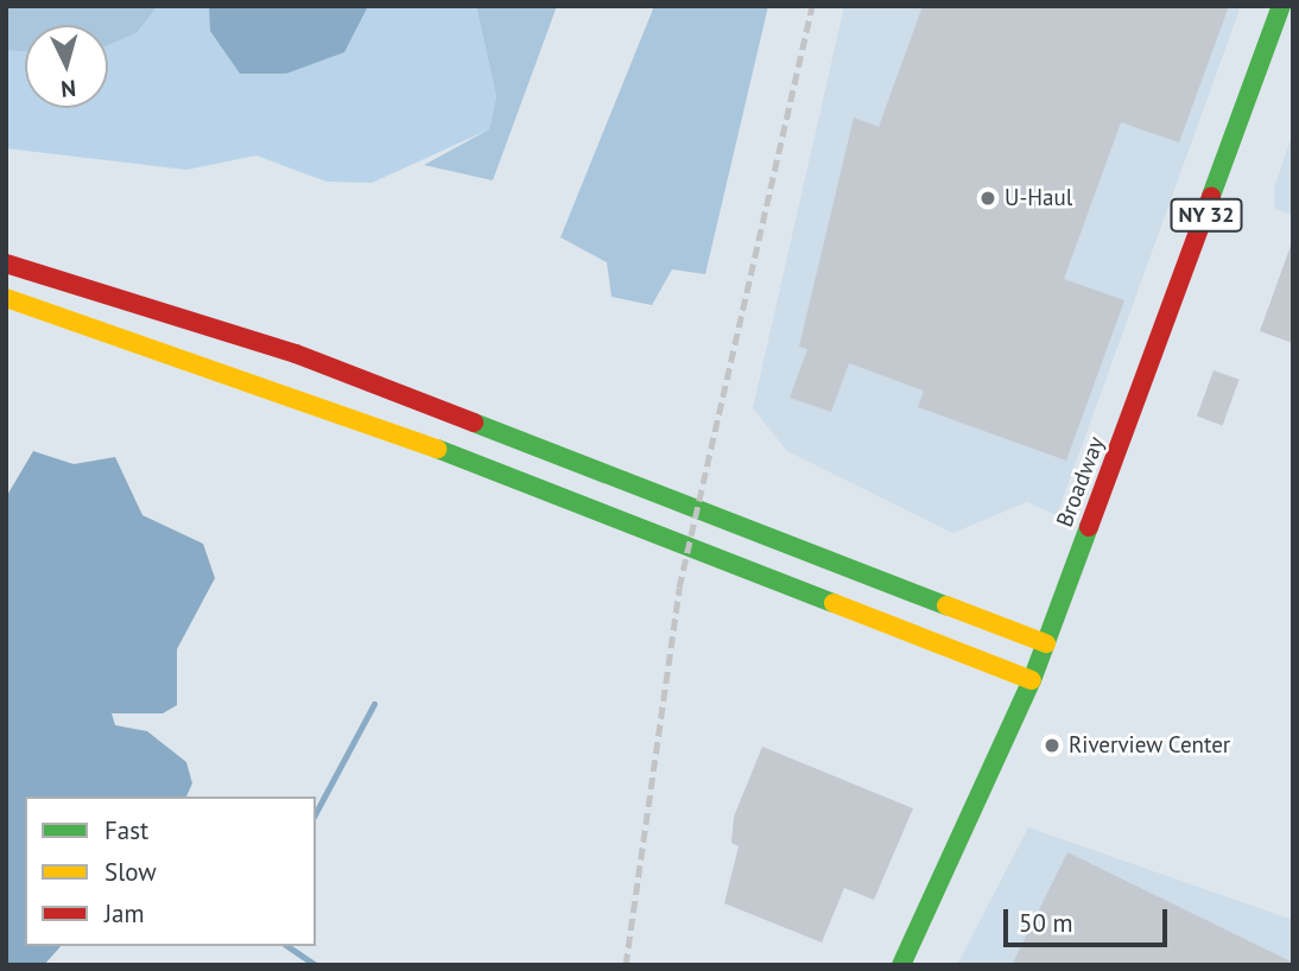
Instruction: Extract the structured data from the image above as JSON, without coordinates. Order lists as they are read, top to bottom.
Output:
{
  "streets": {
    "main road": ["NY 32", "Broadway"]
  },
  "places": ["U-Haul", "Riverview Center"],
  "legend": ["Fast", "Slow", "Jam"],
  "scale_bar": "50 m",
  "north": "bottom"
}
